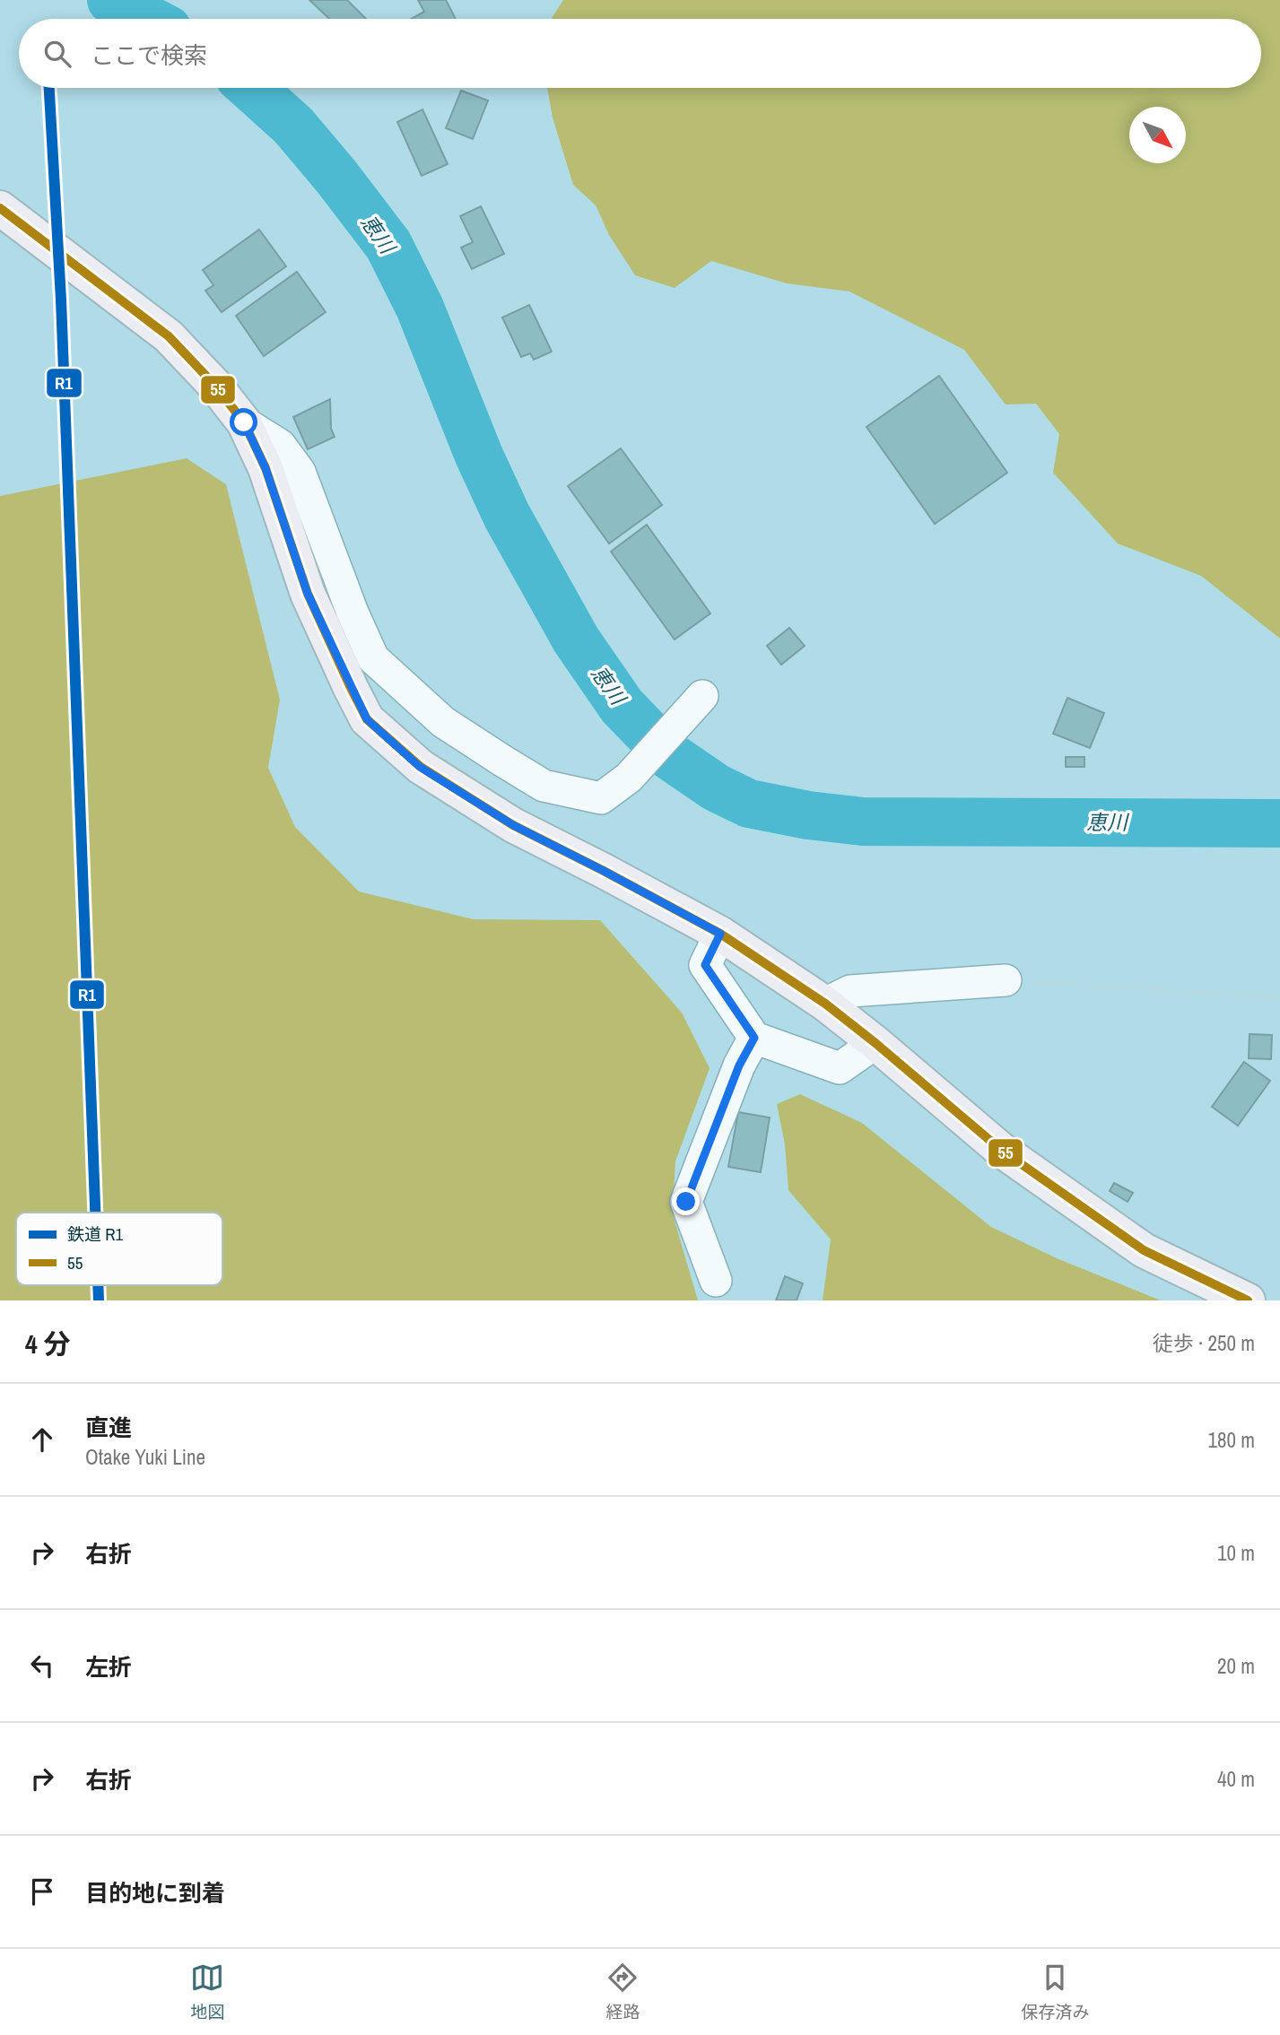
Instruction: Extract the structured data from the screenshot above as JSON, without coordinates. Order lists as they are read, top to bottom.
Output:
{
  "water": ["恵川"],
  "lines": ["rail line R1", "transit line 55"],
  "legend": ["鉄道 R1", "55"],
  "north": "bottom right",
  "page": {
    "search": "ここで検索",
    "heading": ["4 分", "徒歩 · 250 m"],
    "list": [
      ["直進", "Otake Yuki Line", "180 m"],
      ["右折", "10 m"],
      ["左折", "20 m"],
      ["右折", "40 m"],
      "目的地に到着"
    ],
    "nav": ["地図", "経路", "保存済み"]
  }
}
